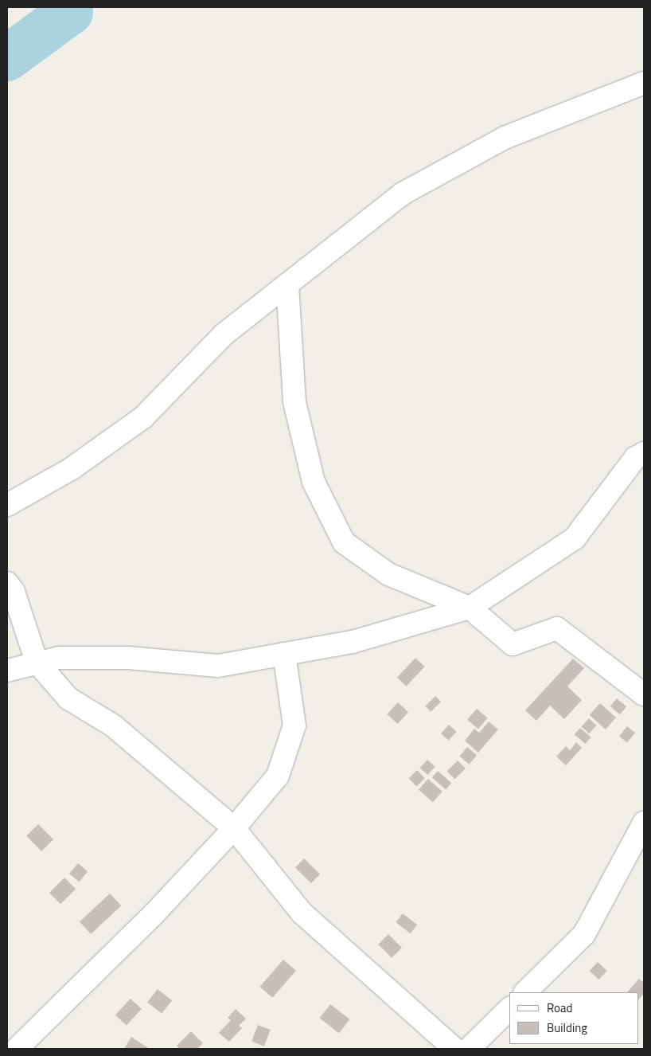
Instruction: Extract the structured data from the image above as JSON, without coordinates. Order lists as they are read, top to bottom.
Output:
{
  "legend": ["Road", "Building"]
}
